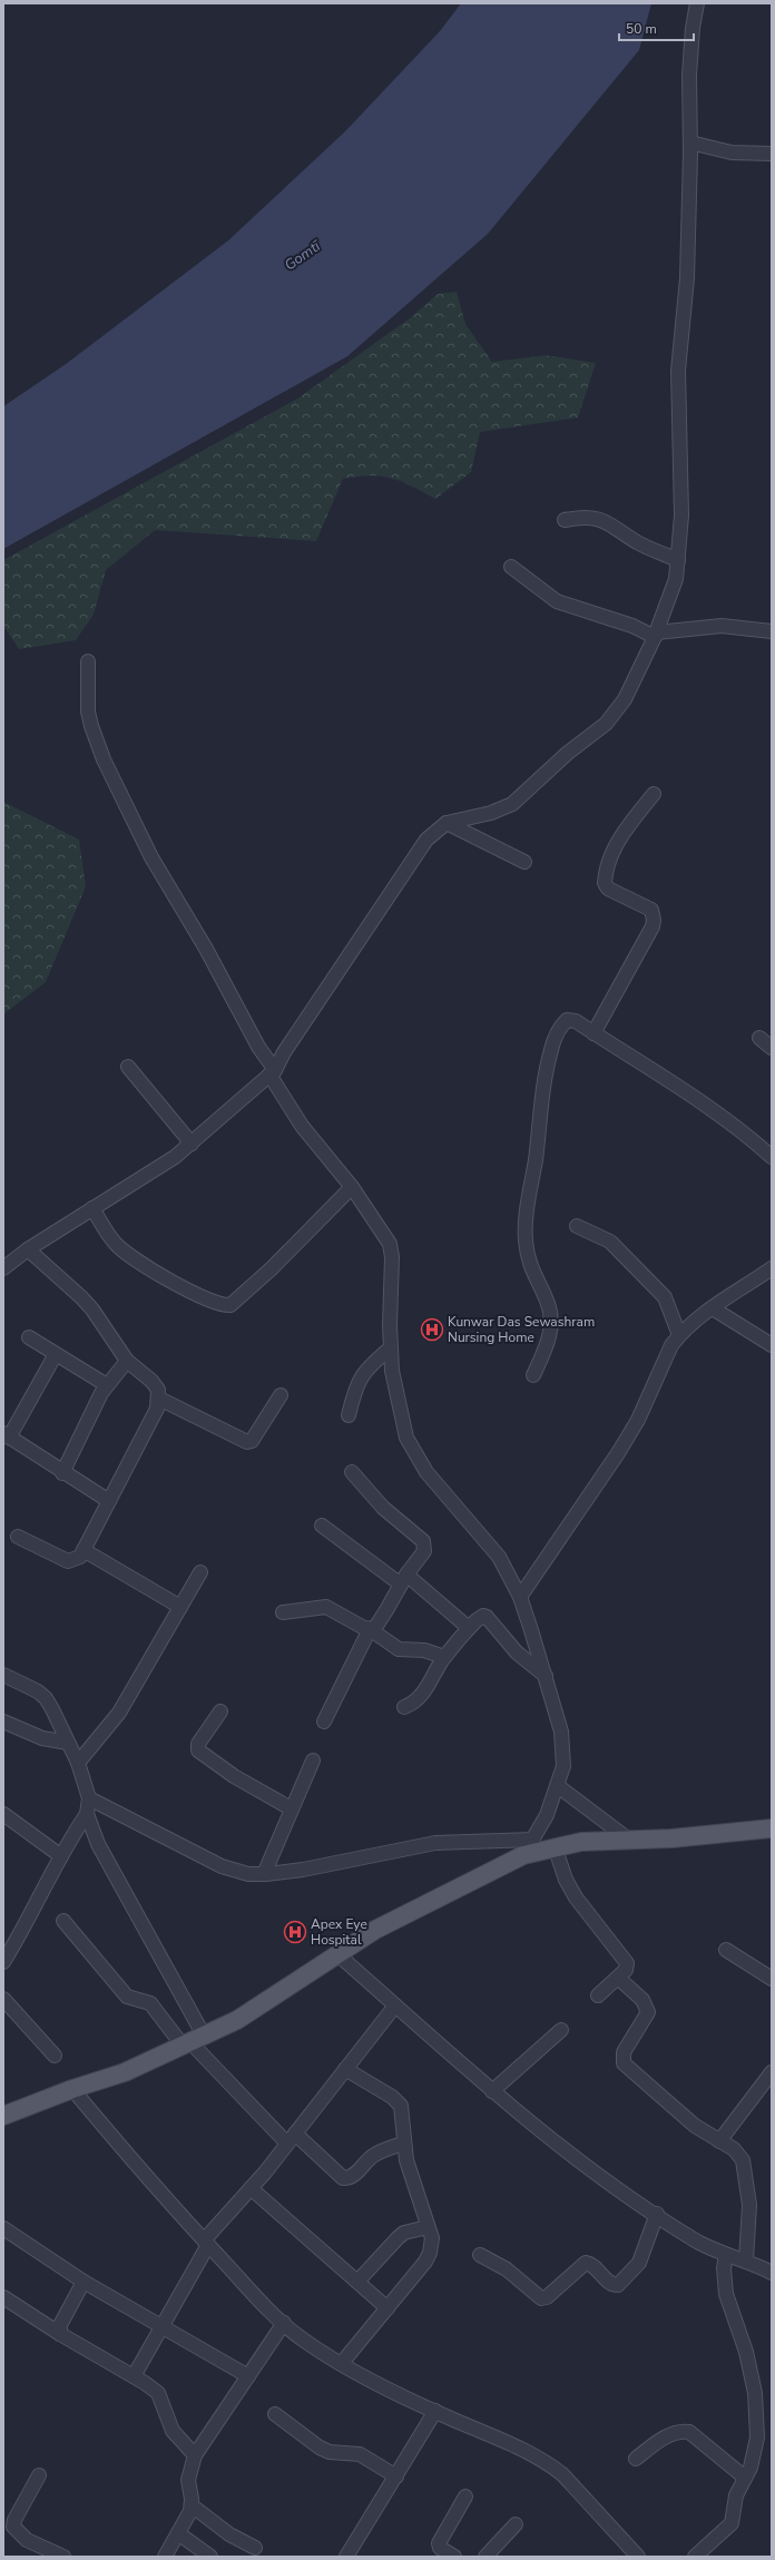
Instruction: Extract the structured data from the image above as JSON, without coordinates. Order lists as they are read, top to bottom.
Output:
{
  "water": ["Gomtī"],
  "places": {
    "hospital": ["Kunwar Das Sewashram Nursing Home", "Apex Eye Hospital"]
  },
  "scale_bar": "50 m"
}
